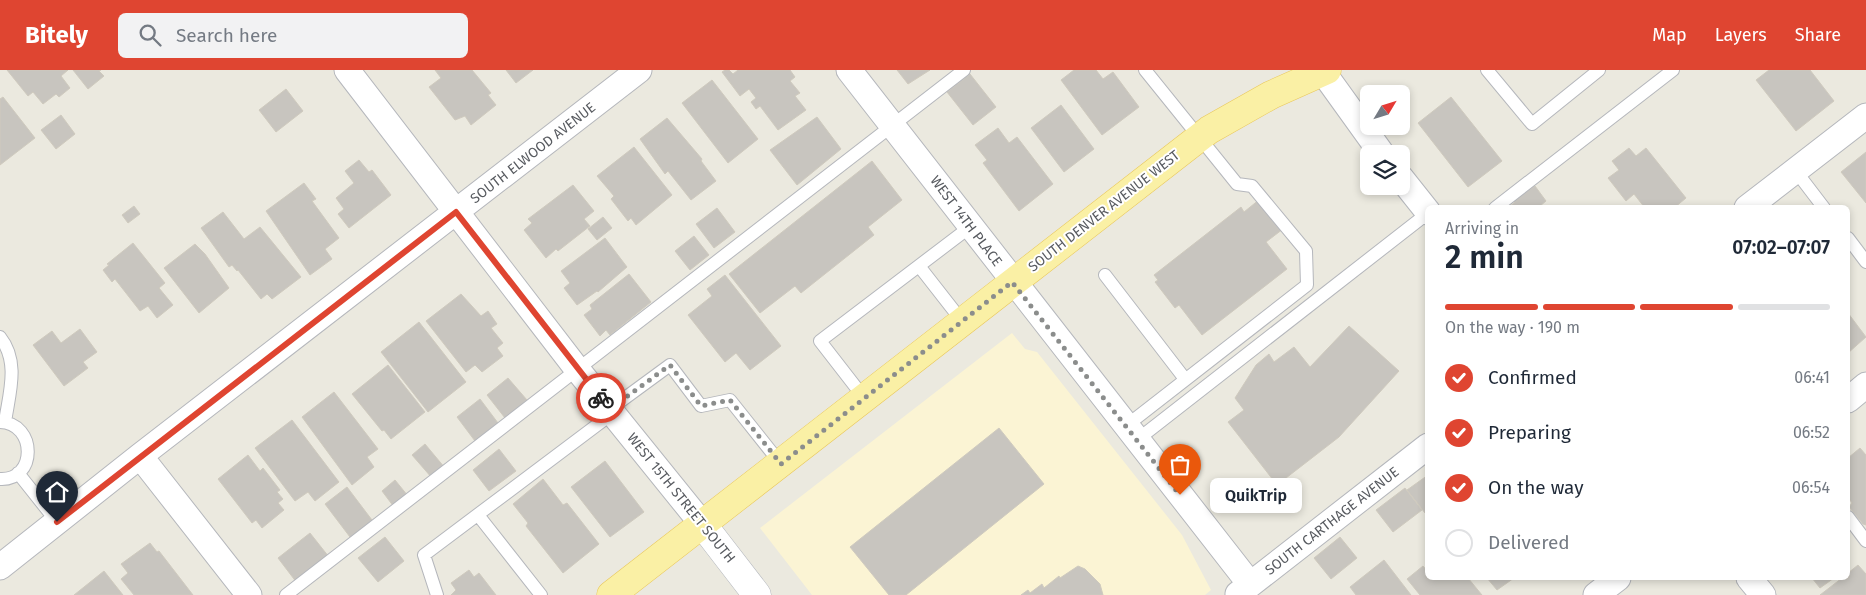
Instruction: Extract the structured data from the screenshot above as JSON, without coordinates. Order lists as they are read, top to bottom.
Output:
{
  "streets": {
    "main road": ["SOUTH DENVER AVENUE WEST", "WEST 15TH STREET SOUTH"],
    "street": ["SOUTH ELWOOD AVENUE", "WEST 14TH PLACE", "SOUTH CARTHAGE AVENUE"]
  },
  "crossings": [
    ["SOUTH ELWOOD AVENUE", "WEST 15TH STREET SOUTH"],
    ["SOUTH DENVER AVENUE WEST", "WEST 14TH PLACE"],
    ["SOUTH DENVER AVENUE WEST", "WEST 15TH STREET SOUTH"],
    ["WEST 14TH PLACE", "SOUTH CARTHAGE AVENUE"]
  ],
  "places": ["QuikTrip"],
  "north": "top right",
  "page": {
    "header": "Bitely",
    "search": "Search here",
    "nav": ["Map", "Layers", "Share"],
    "heading": ["2 min", "Arriving in", "07:02–07:07"],
    "bar": "On the way · 190 m",
    "list": [
      ["Confirmed", "06:41"],
      ["Preparing", "06:52"],
      ["On the way", "06:54"],
      "Delivered"
    ],
    "bubble": "QuikTrip"
  }
}
